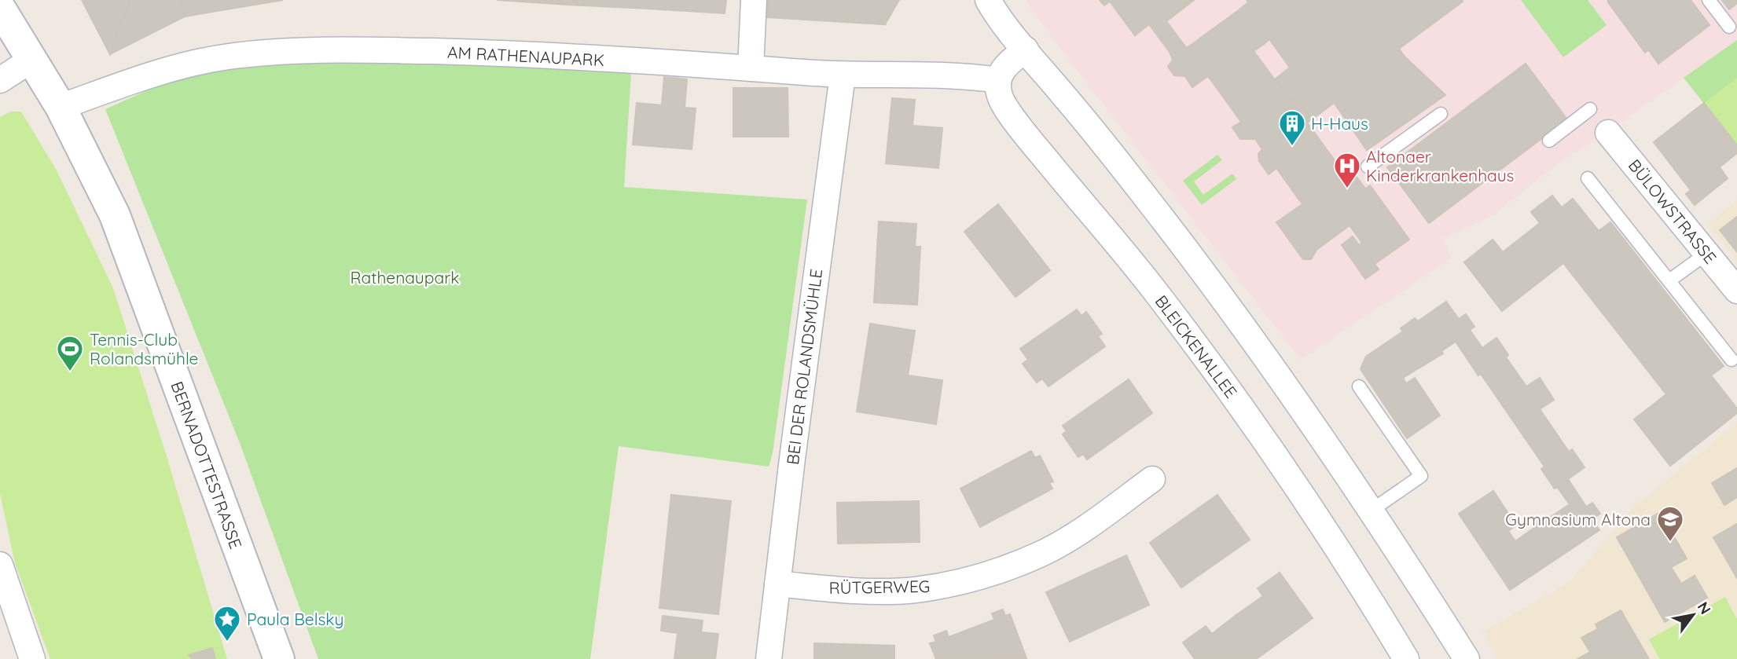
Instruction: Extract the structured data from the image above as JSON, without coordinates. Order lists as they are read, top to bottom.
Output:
{
  "streets": {
    "street": [
      "AM RATHENAUPARK",
      "BÜLOWSTRASSE",
      "BLEICKENALLEE",
      "BEI DER ROLANDSMÜHLE",
      "BERNADOTTESTRASSE",
      "RÜTGERWEG"
    ]
  },
  "crossings": [
    ["AM RATHENAUPARK", "BLEICKENALLEE"],
    ["AM RATHENAUPARK", "BEI DER ROLANDSMÜHLE"],
    ["AM RATHENAUPARK", "BERNADOTTESTRASSE"],
    ["BEI DER ROLANDSMÜHLE", "RÜTGERWEG"]
  ],
  "parks": ["Rathenaupark"],
  "places": {
    "building": ["H-Haus"],
    "hospital": ["Altonaer Kinderkrankenhaus"],
    "sports": ["Tennis-Club Rolandsmühle"],
    "school or university": ["Gymnasium Altona"],
    "place": ["Paula Belsky"]
  },
  "north": "top right"
}
